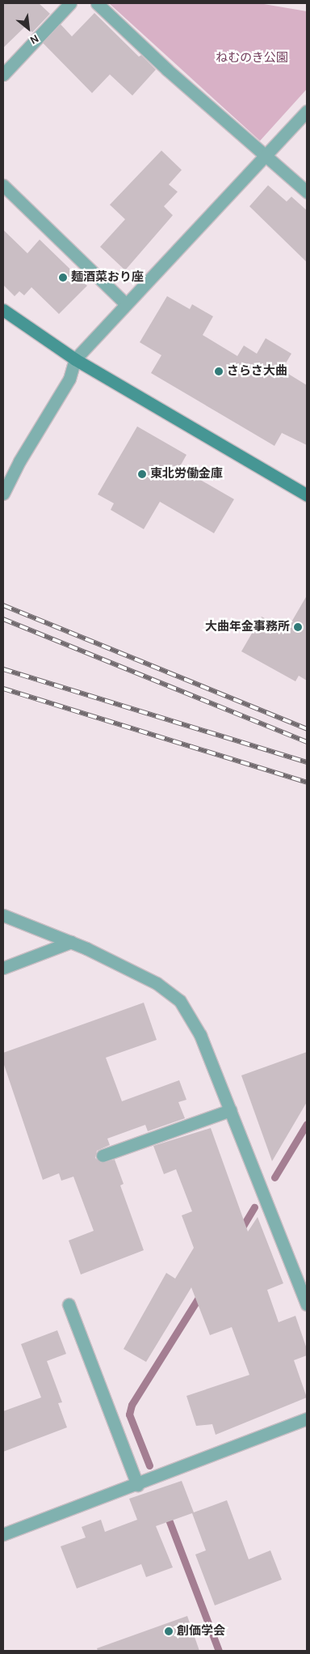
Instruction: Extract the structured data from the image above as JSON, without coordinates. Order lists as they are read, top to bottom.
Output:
{
  "parks": ["ねむのき公園"],
  "places": [
    "麺酒菜おり座",
    "さらさ大曲",
    "東北労働金庫",
    "大曲年金事務所",
    "創価学会"
  ],
  "north": "bottom right"
}
